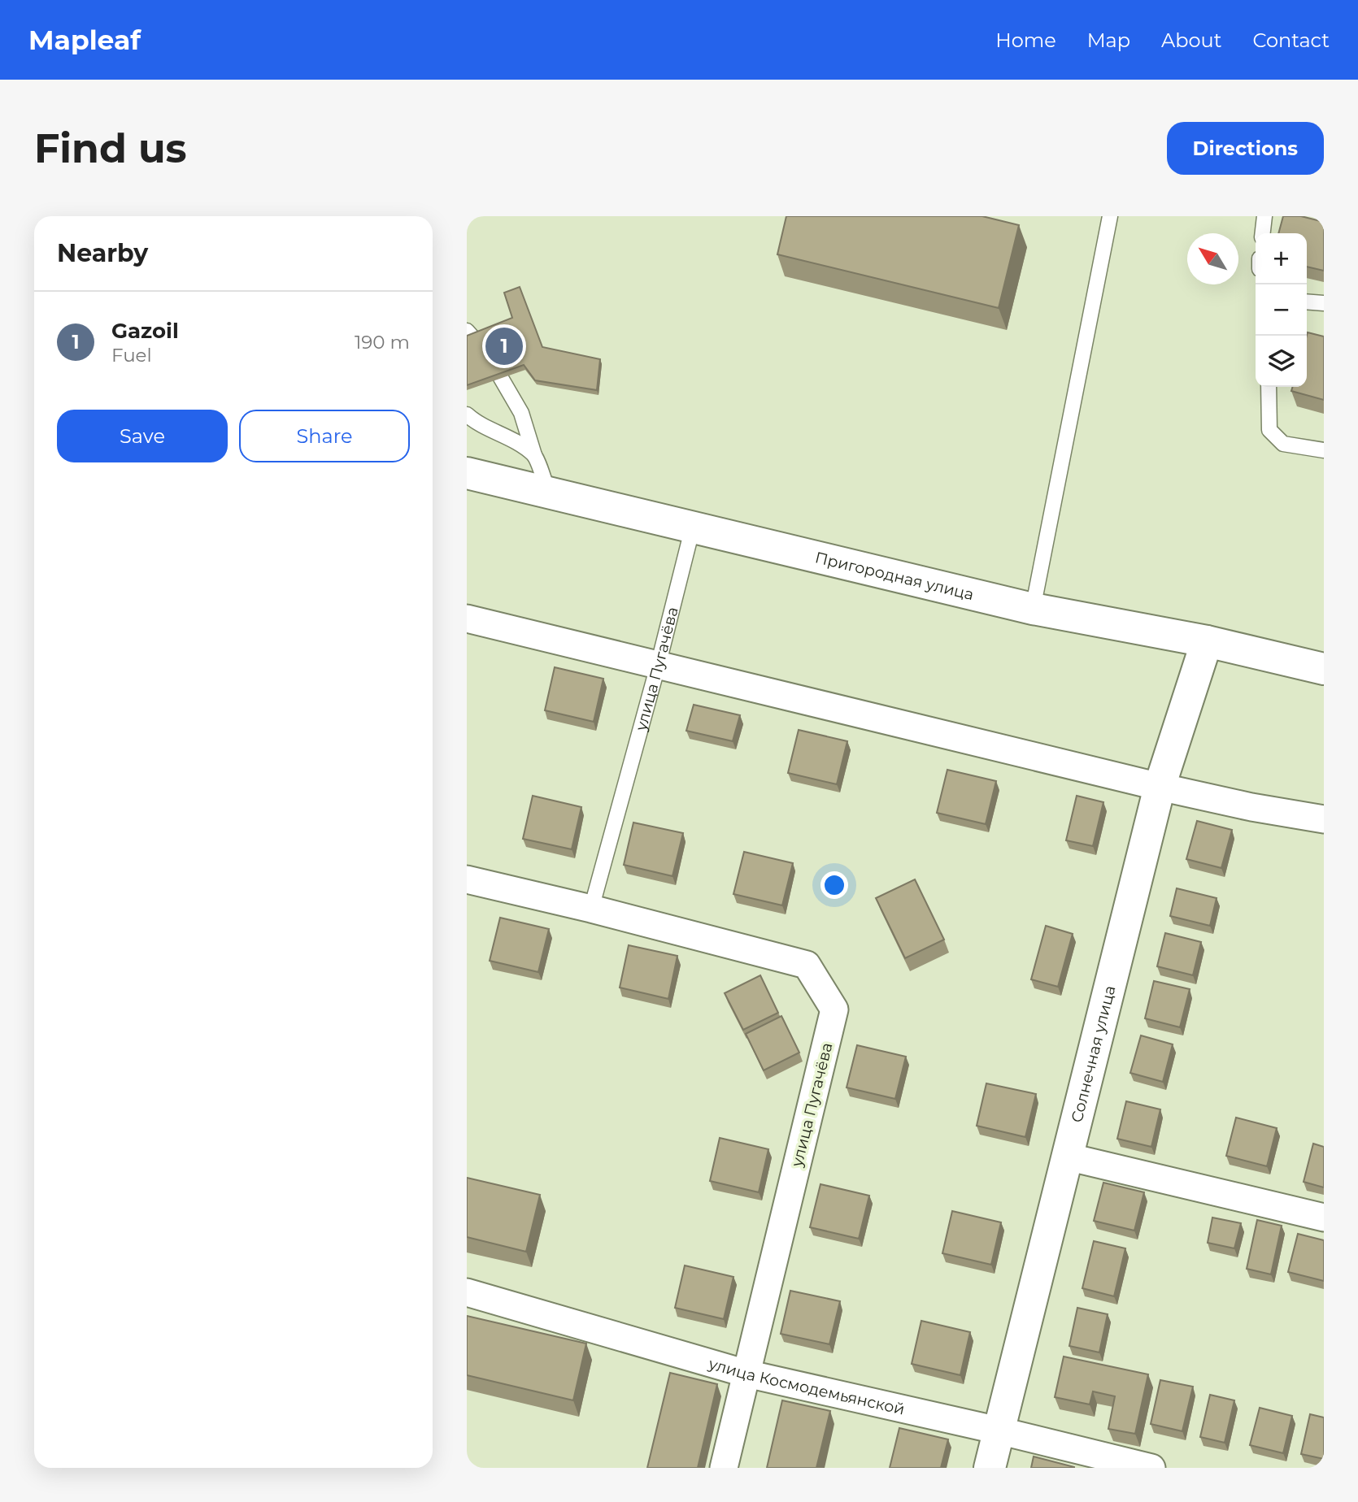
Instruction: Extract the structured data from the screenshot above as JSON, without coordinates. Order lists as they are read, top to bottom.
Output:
{
  "streets": {
    "street": [
      "Пригородная улица",
      "улица Пугачёва",
      "Солнечная улица",
      "улица Космодемьянской"
    ]
  },
  "crossings": [
    ["Пригородная улица", "улица Пугачёва"],
    ["Пригородная улица", "Солнечная улица"],
    ["улица Пугачёва", "улица Космодемьянской"],
    ["Солнечная улица", "улица Космодемьянской"]
  ],
  "north": "top left",
  "page": {
    "header": "Mapleaf",
    "nav": [
      "Home",
      "Map",
      "About",
      "Contact"
    ],
    "buttons": [
      "Directions",
      ["Save", "Share"]
    ],
    "title": "Find us",
    "heading": "Nearby",
    "map_buttons": ["+", "−"],
    "list": [
      {
        "mark": "1",
        "name": "Gazoil",
        "note": "Fuel",
        "value": "190 m"
      }
    ],
    "pins": "1"
  }
}
